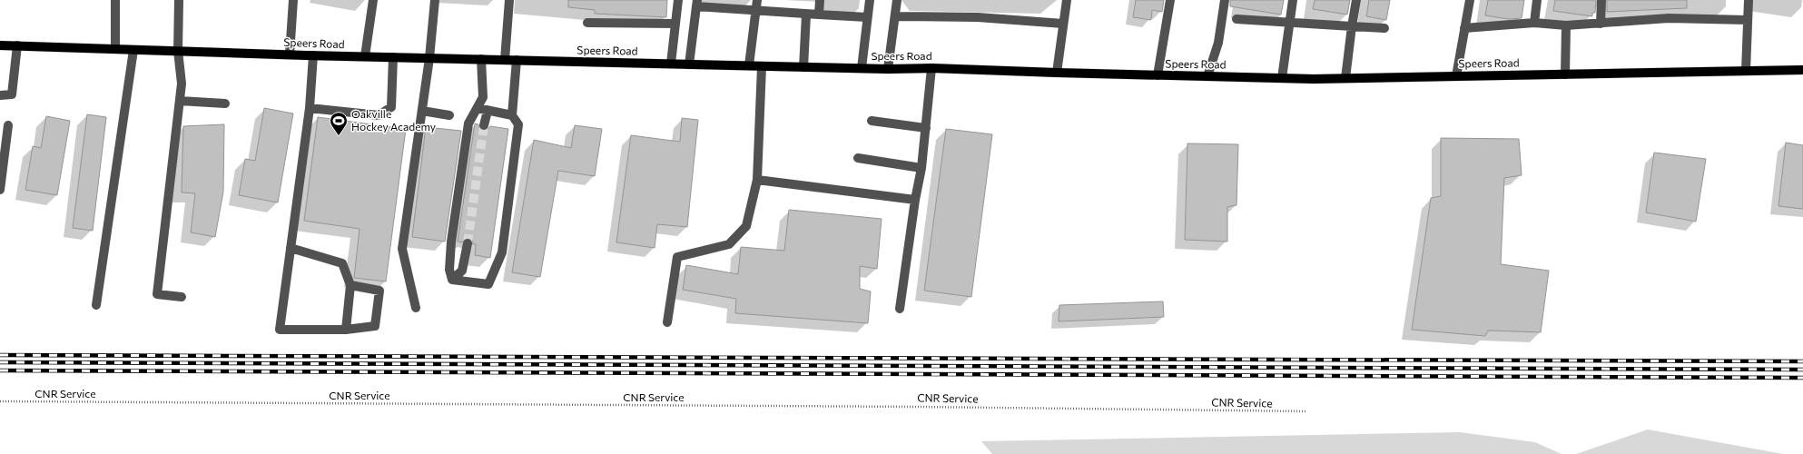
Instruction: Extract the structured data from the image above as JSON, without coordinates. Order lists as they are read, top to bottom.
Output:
{
  "streets": {
    "main road": ["Speers Road"],
    "path": ["CNR Service"]
  },
  "places": {
    "sports": ["Oakville Hockey Academy"]
  }
}
